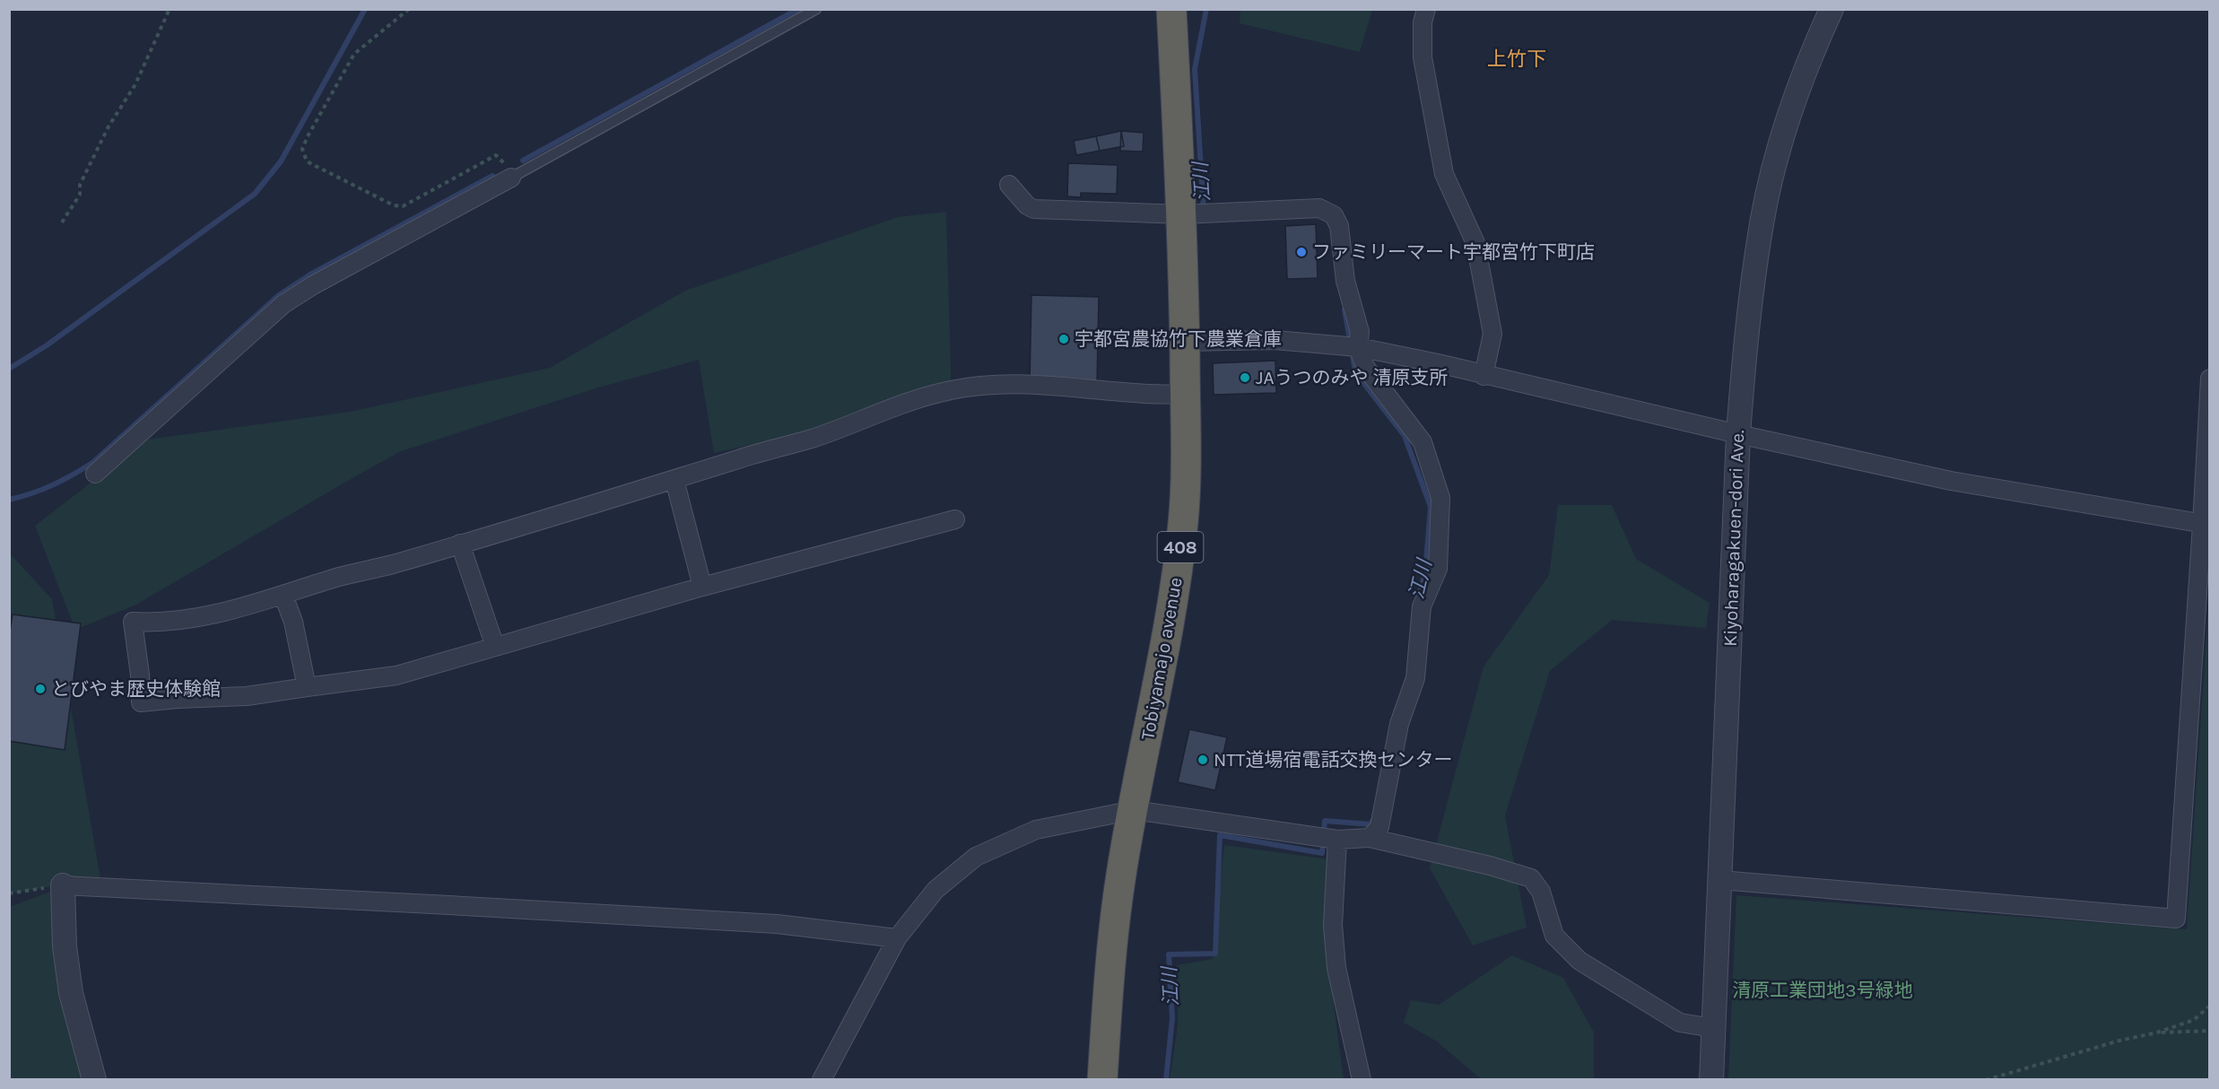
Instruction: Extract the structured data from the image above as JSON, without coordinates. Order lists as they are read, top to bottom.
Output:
{
  "streets": {
    "highway": ["408", "Tobiyamajo avenue"],
    "street": ["Kiyoharagakuen-dori Ave."]
  },
  "districts": ["上竹下"],
  "water": ["江川"],
  "parks": ["清原工業団地3号緑地"],
  "places": [
    "ファミリーマート宇都宮竹下町店",
    "宇都宮農協竹下農業倉庫",
    "JAうつのみや 清原支所",
    "とびやま歴史体験館",
    "NTT道場宿電話交換センター"
  ]
}
